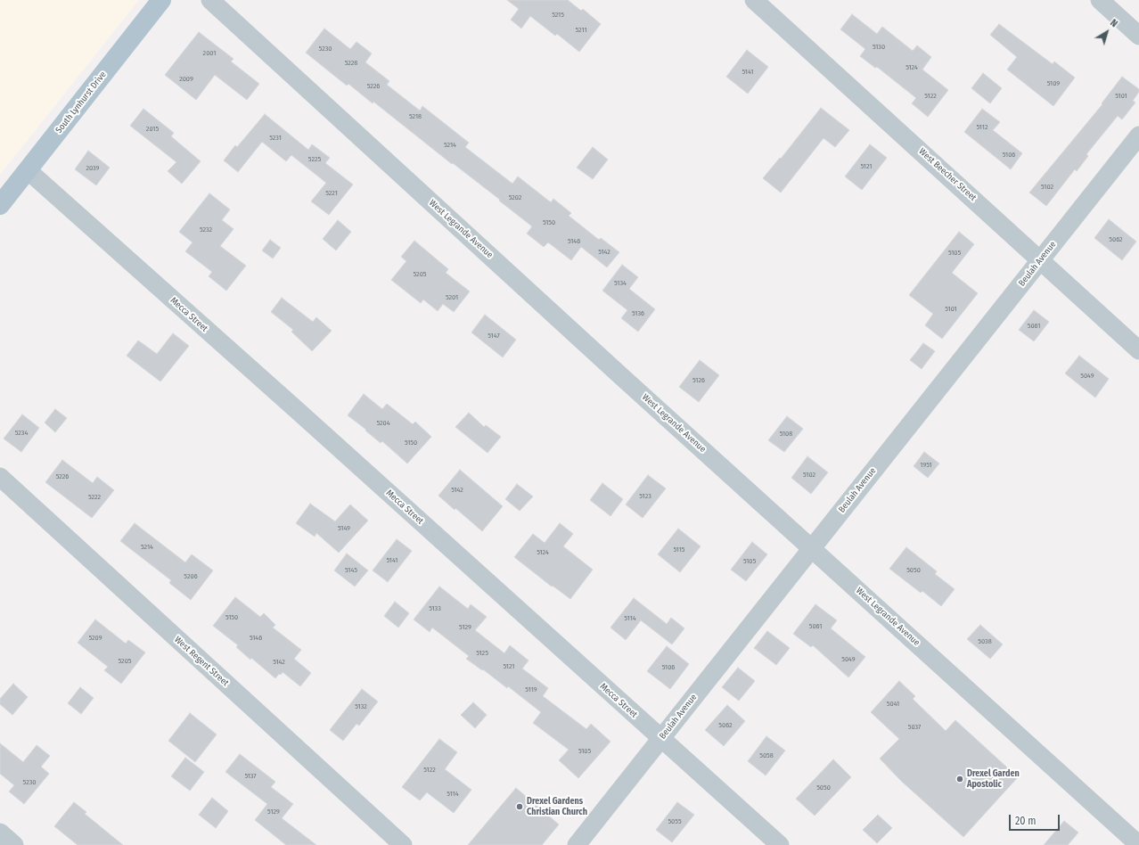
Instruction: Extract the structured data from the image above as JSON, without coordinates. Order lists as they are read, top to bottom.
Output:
{
  "streets": {
    "main road": ["South Lynhurst Drive"],
    "street": [
      "West Beecher Street",
      "West Legrande Avenue",
      "Beulah Avenue",
      "Mecca Street",
      "West Regent Street"
    ]
  },
  "crossings": [
    ["South Lynhurst Drive", "Mecca Street"],
    ["West Beecher Street", "Beulah Avenue"],
    ["West Legrande Avenue", "Beulah Avenue"],
    ["Beulah Avenue", "Mecca Street"]
  ],
  "places": ["Drexel Garden Apostolic", "Drexel Gardens Christian Church"],
  "house_numbers": [
    "5215",
    "5211",
    "5130",
    "5230",
    "2001",
    "5228",
    "5124",
    "5141",
    "2009",
    "5109",
    "5226",
    "5122",
    "5101",
    "5218",
    "5112",
    "2015",
    "5231",
    "5214",
    "5106",
    "5225",
    "5121",
    "2039",
    "5102",
    "5221",
    "5202",
    "5150",
    "5232",
    "5062",
    "5146",
    "5142",
    "5105",
    "5205",
    "5134",
    "5201",
    "5101",
    "5136",
    "5061",
    "5147",
    "5049",
    "5126",
    "5204",
    "5234",
    "5108",
    "5150",
    "1951",
    "5102",
    "5226",
    "5142",
    "5123",
    "5222",
    "5149",
    "5214",
    "5115",
    "5124",
    "5141",
    "5105",
    "5145",
    "5050",
    "5206",
    "5133",
    "5150",
    "5114",
    "5061",
    "5129",
    "5209",
    "5146",
    "5038",
    "5125",
    "5049",
    "5205",
    "5142",
    "5121",
    "5106",
    "5119",
    "5041",
    "5132",
    "5062",
    "5037",
    "5105",
    "5058",
    "5122",
    "5137",
    "5230",
    "5050",
    "5114",
    "5129",
    "5055"
  ],
  "scale_bar": "20 m",
  "north": "top right"
}
